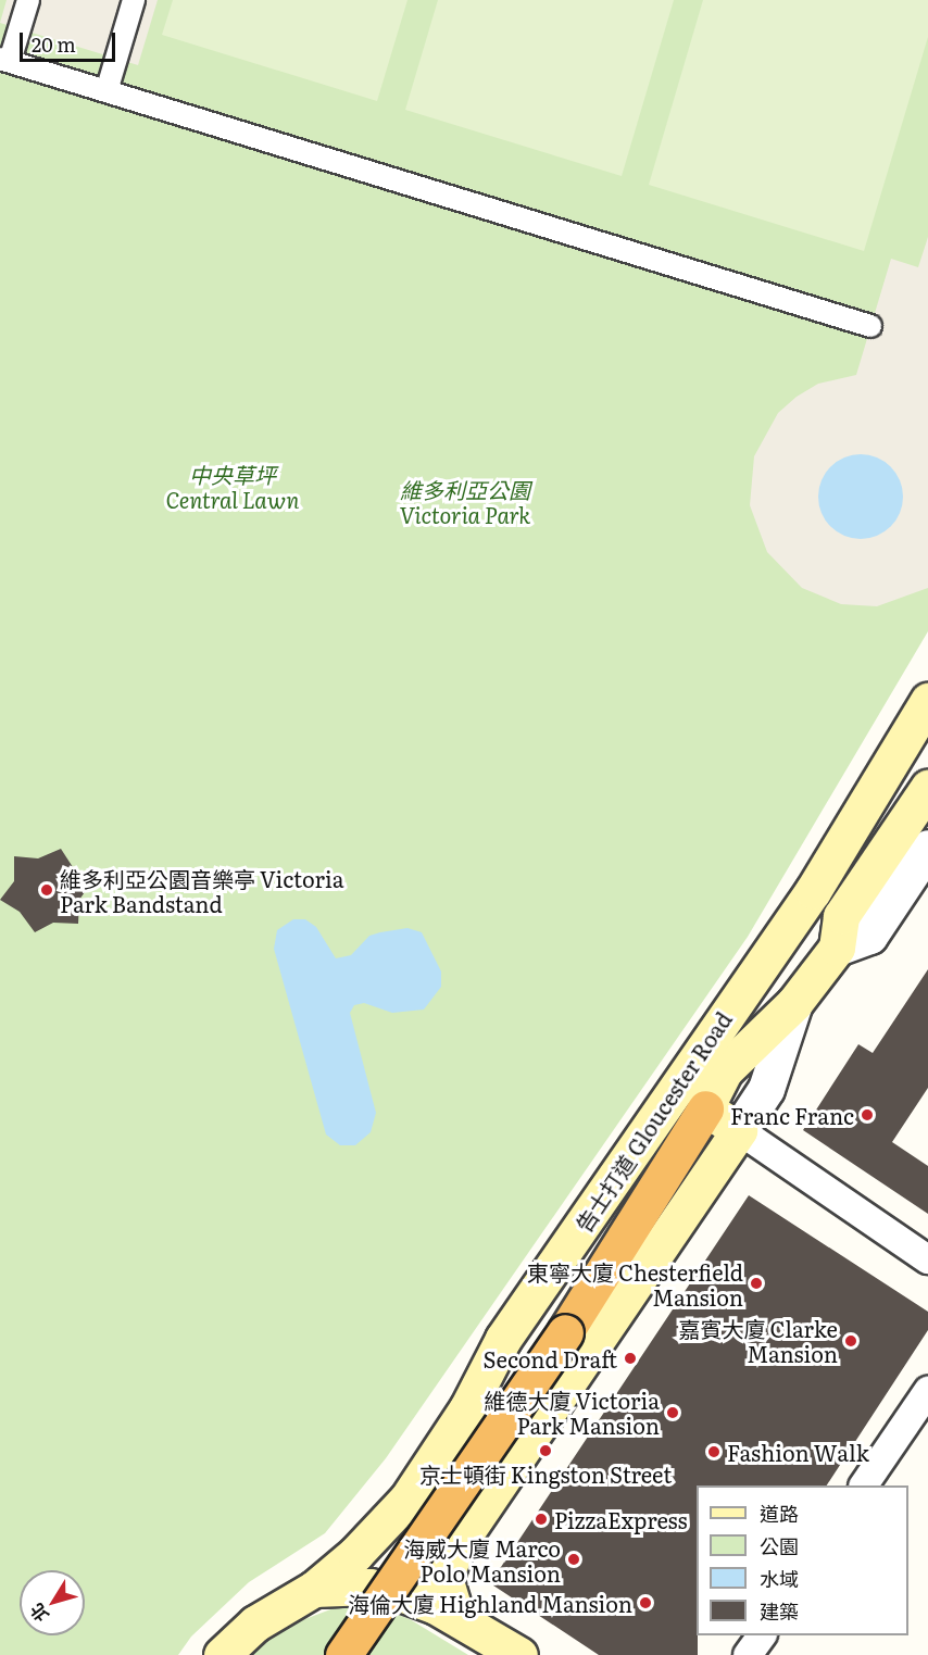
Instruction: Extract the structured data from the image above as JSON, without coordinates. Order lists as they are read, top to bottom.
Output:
{
  "streets": {
    "main road": ["告士打道 Gloucester Road"]
  },
  "parks": ["中央草坪 Central Lawn", "維多利亞公園 Victoria Park"],
  "places": [
    "維多利亞公園音樂亭 Victoria Park Bandstand",
    "Franc Franc",
    "東寧大廈 Chesterfield Mansion",
    "嘉賓大廈 Clarke Mansion",
    "Second Draft",
    "維德大廈 Victoria Park Mansion",
    "京士頓街 Kingston Street",
    "Fashion Walk",
    "PizzaExpress",
    "海威大廈 Marco Polo Mansion",
    "海倫大廈 Highland Mansion"
  ],
  "legend": [
    "道路",
    "公園",
    "水域",
    "建築"
  ],
  "scale_bar": "20 m",
  "north": "bottom left"
}
